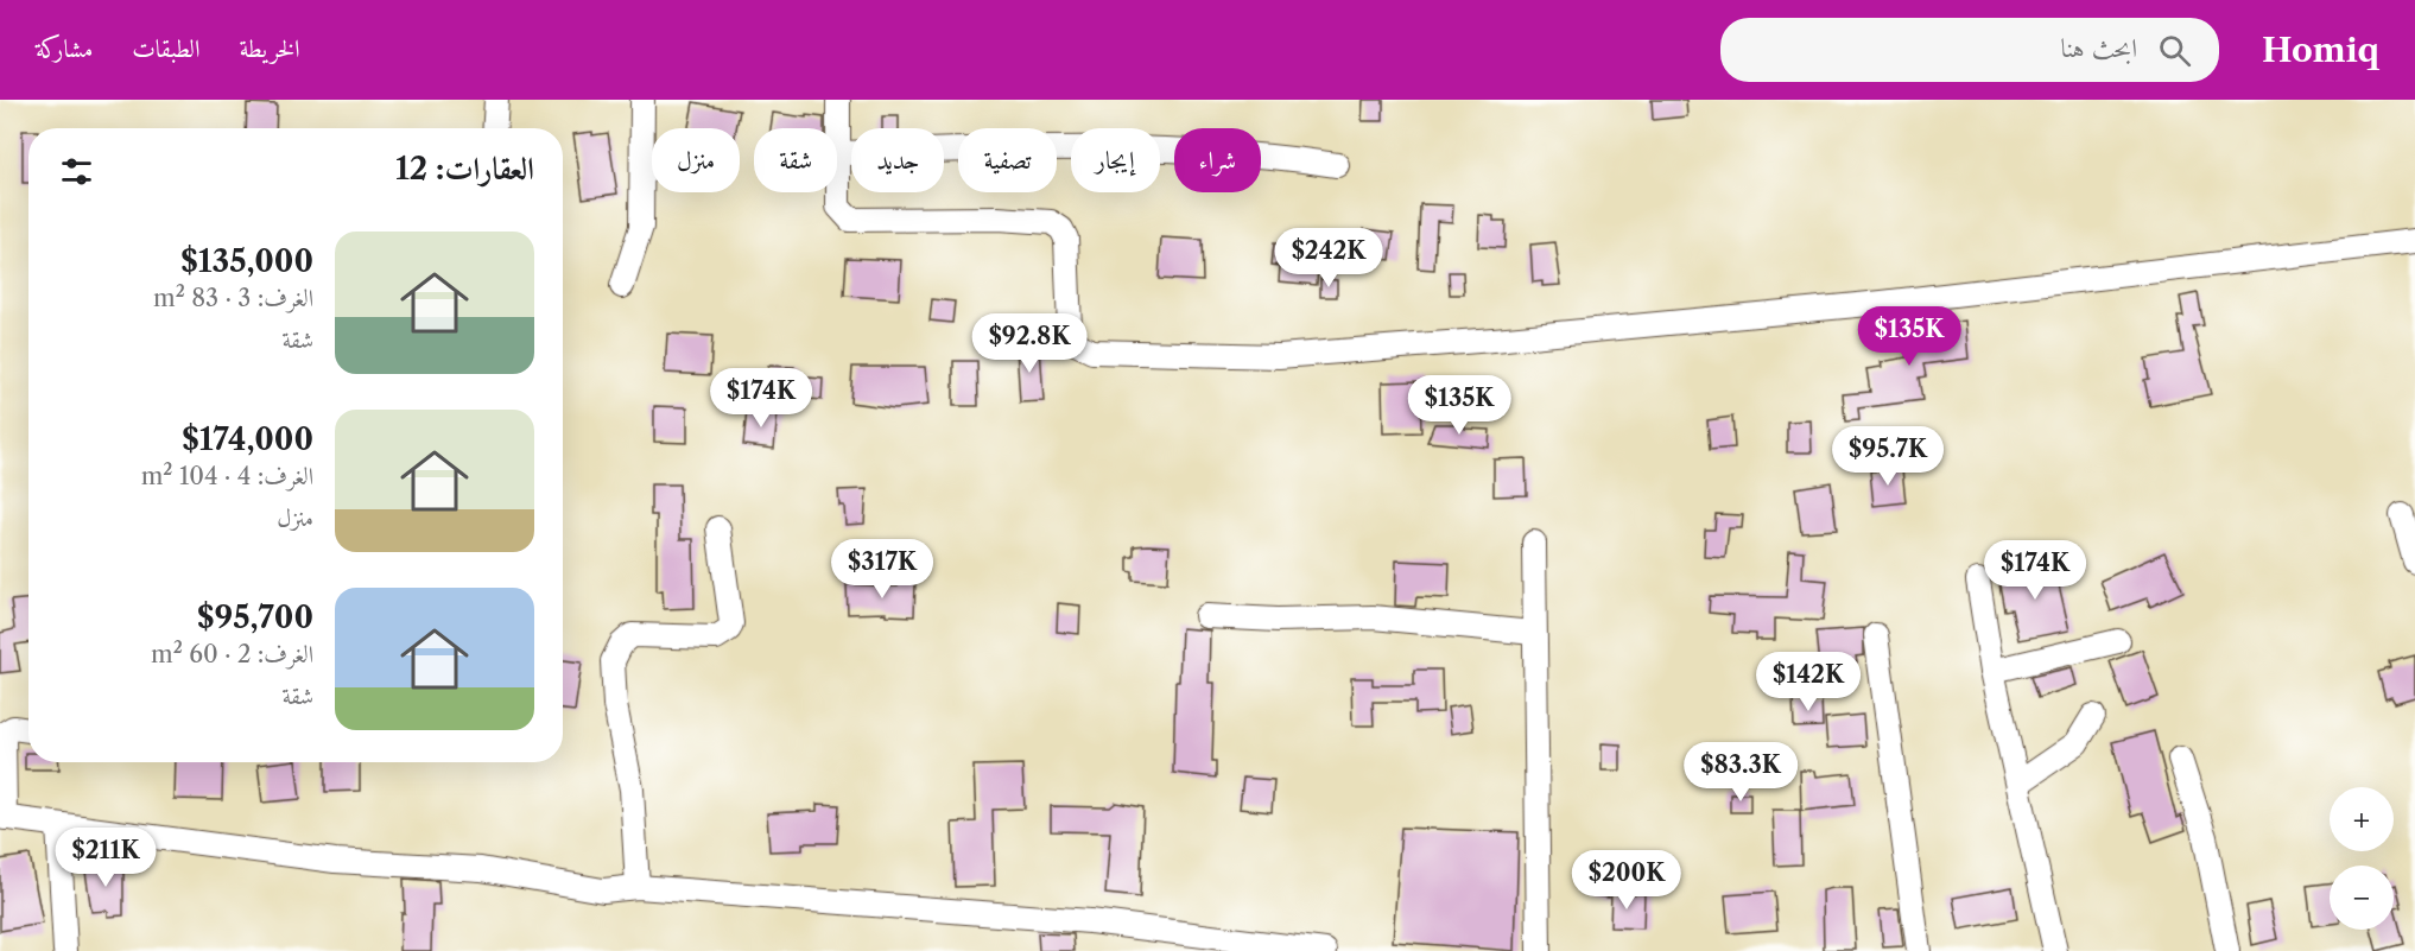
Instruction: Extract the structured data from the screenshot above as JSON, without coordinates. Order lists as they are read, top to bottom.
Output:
{
  "page": {
    "header": "Homiq",
    "search": "ابحث هنا",
    "nav": ["الخريطة", "الطبقات", "مشاركة"],
    "chip": [
      "شراء",
      "إيجار",
      "تصفية",
      "جديد",
      "شقة",
      "منزل"
    ],
    "heading": "العقارات: 12",
    "list": [
      {
        "name": "$135,000",
        "note": "الغرف: 3 · 83 m² · شقة"
      },
      {
        "name": "$174,000",
        "note": "الغرف: 4 · 104 m² · منزل"
      },
      {
        "name": "$95,700",
        "note": "الغرف: 2 · 60 m² · شقة"
      }
    ],
    "price": [
      "$242K",
      "$135K",
      "$92.8K",
      "$174K",
      "$135K",
      "$95.7K",
      "$317K",
      "$174K",
      "$142K",
      "$83.3K",
      "$211K",
      "$200K"
    ],
    "map_buttons": ["+", "−"]
  }
}
